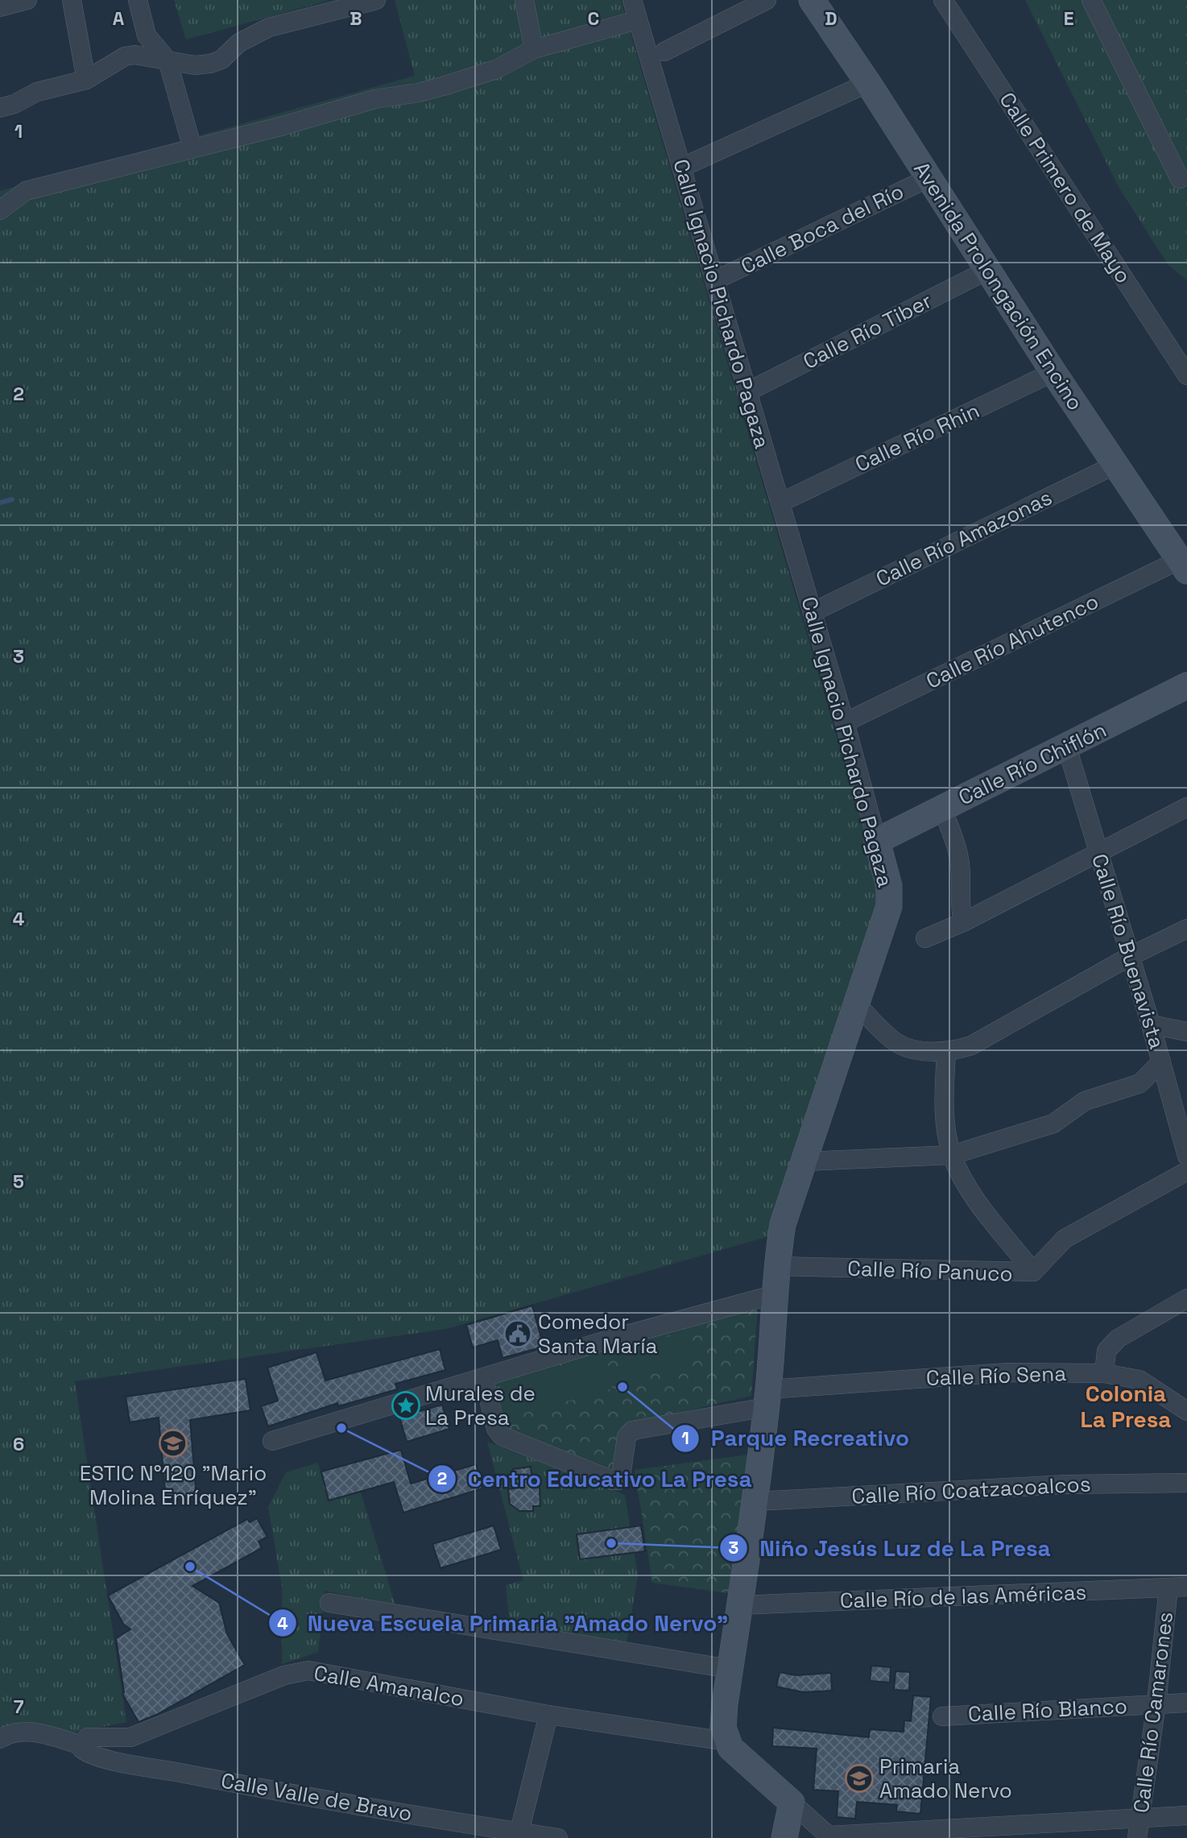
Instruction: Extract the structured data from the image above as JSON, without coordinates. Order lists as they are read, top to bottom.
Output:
{
  "streets": {
    "street": [
      "Calle Primero de Mayo",
      "Calle Boca del Río",
      "Avenida Prolongación Encino",
      "Calle Ignacio Pichardo Pagaza",
      "Calle Río Tiber",
      "Calle Río Rhin",
      "Calle Río Amazonas",
      "Calle Río Ahutenco",
      "Calle Río Chiflón",
      "Calle Río Buenavista",
      "Calle Río Panuco",
      "Calle Río Sena",
      "Calle Río Coatzacoalcos",
      "Calle Río de las Américas",
      "Calle Amanalco",
      "Calle Río Blanco",
      "Calle Río Camarones",
      "Calle Valle de Bravo"
    ]
  },
  "crossings": [
    ["Calle Boca del Río", "Avenida Prolongación Encino"],
    ["Calle Boca del Río", "Calle Ignacio Pichardo Pagaza"],
    ["Avenida Prolongación Encino", "Calle Río Tiber"],
    ["Avenida Prolongación Encino", "Calle Río Rhin"],
    ["Avenida Prolongación Encino", "Calle Río Amazonas"],
    ["Avenida Prolongación Encino", "Calle Río Ahutenco"],
    ["Calle Ignacio Pichardo Pagaza", "Calle Río Tiber"],
    ["Calle Ignacio Pichardo Pagaza", "Calle Río Rhin"],
    ["Calle Ignacio Pichardo Pagaza", "Calle Río Amazonas"],
    ["Calle Ignacio Pichardo Pagaza", "Calle Río Ahutenco"],
    ["Calle Ignacio Pichardo Pagaza", "Calle Río Chiflón"],
    ["Calle Ignacio Pichardo Pagaza", "Calle Río Panuco"],
    ["Calle Ignacio Pichardo Pagaza", "Calle Río Sena"],
    ["Calle Ignacio Pichardo Pagaza", "Calle Río Coatzacoalcos"],
    ["Calle Ignacio Pichardo Pagaza", "Calle Río de las Américas"],
    ["Calle Ignacio Pichardo Pagaza", "Calle Amanalco"],
    ["Calle Río Chiflón", "Calle Río Buenavista"],
    ["Calle Río de las Américas", "Calle Río Camarones"],
    ["Calle Amanalco", "Calle Valle de Bravo"],
    ["Calle Río Blanco", "Calle Río Camarones"]
  ],
  "districts": ["Colonia La Presa"],
  "places": {
    "public building": ["Comedor Santa María"],
    "other": [
      "Parque Recreativo",
      "Centro Educativo La Presa",
      "Niño Jesús Luz de La Presa",
      "Nueva Escuela Primaria \"Amado Nervo\""
    ],
    "place": ["Murales de La Presa"],
    "school or university": ["ESTIC N°120 \"Mario Molina Enríquez\"", "Primaria Amado Nervo"]
  },
  "grid": {
    "columns": [
      "A",
      "B",
      "C",
      "D",
      "E"
    ],
    "rows": [
      "1",
      "2",
      "3",
      "4",
      "5",
      "6",
      "7"
    ]
  }
}
